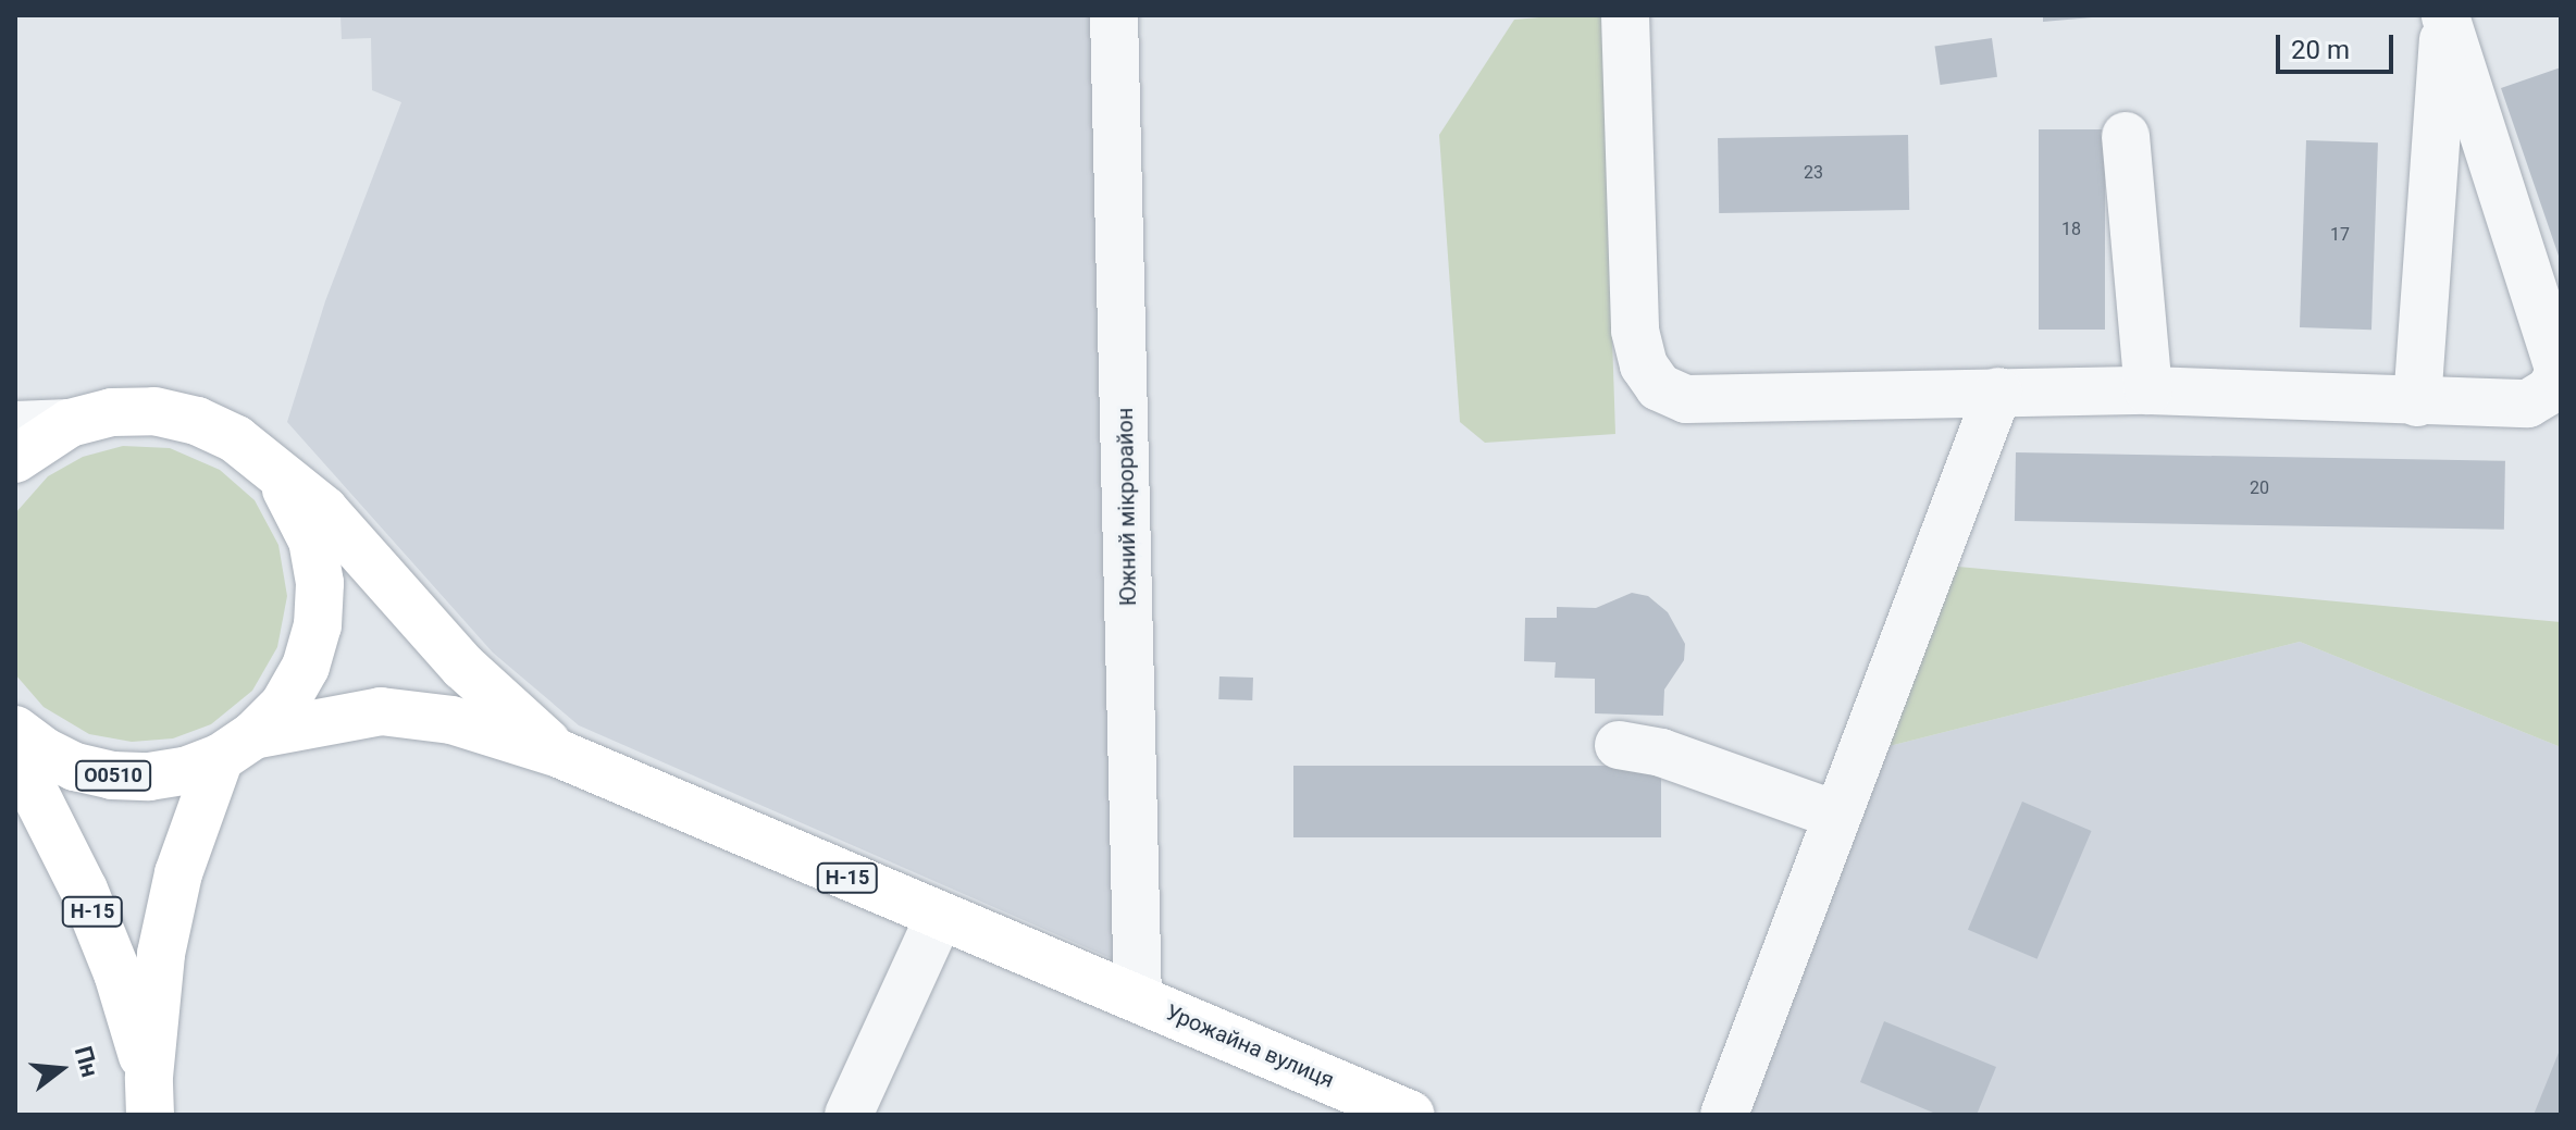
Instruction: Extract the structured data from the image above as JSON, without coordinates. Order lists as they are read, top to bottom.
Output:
{
  "streets": {
    "main road": ["О0510", "Н-15", "Урожайна вулиця"],
    "street": ["Южний мікрорайон"]
  },
  "crossings": [
    ["Южний мікрорайон", "Н-15"],
    ["Южний мікрорайон", "Урожайна вулиця"],
    ["О0510", "Н-15"],
    ["Н-15", "Урожайна вулиця"]
  ],
  "house_numbers": [
    "23",
    "18",
    "17",
    "20"
  ],
  "scale_bar": "20 m",
  "north": "right"
}
